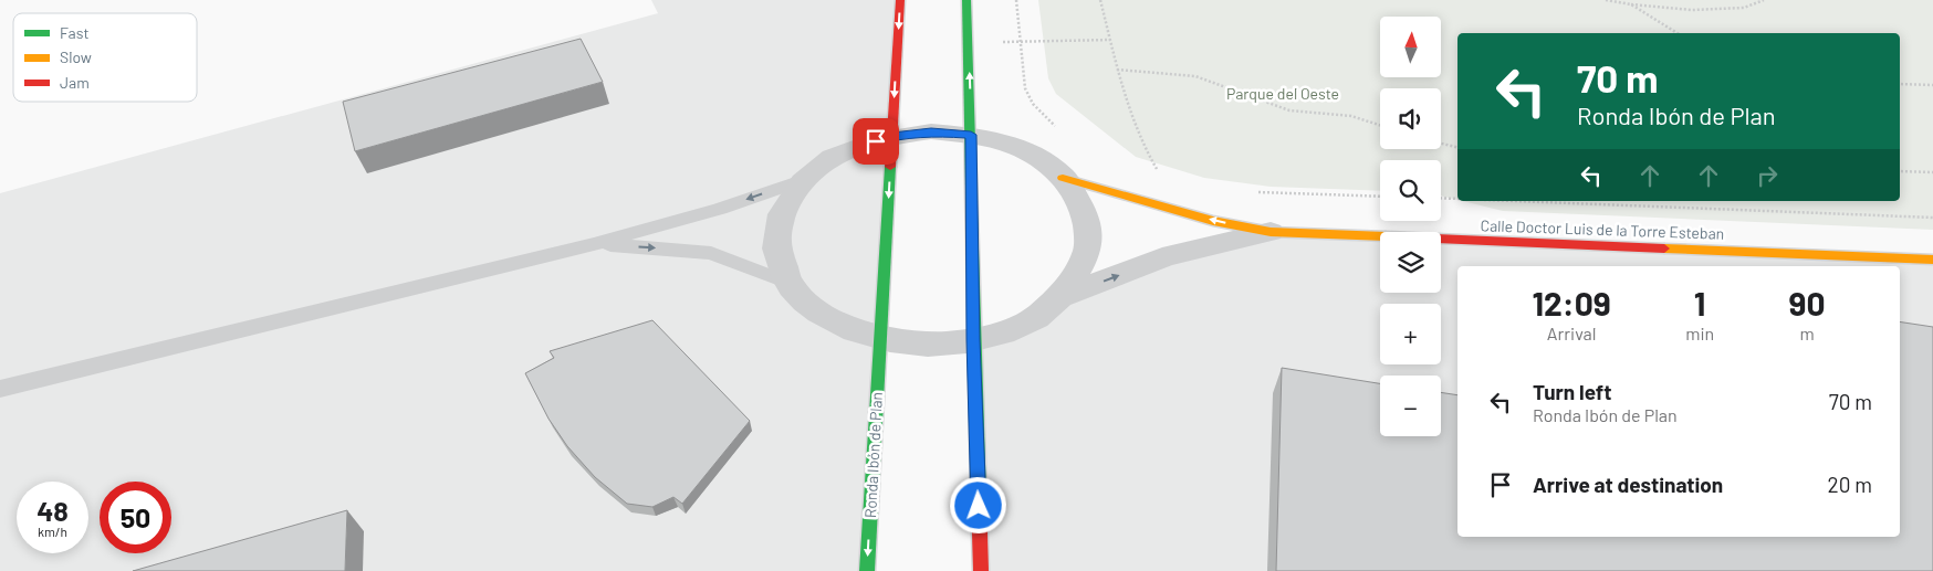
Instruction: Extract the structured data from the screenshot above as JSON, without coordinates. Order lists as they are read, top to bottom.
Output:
{
  "streets": {
    "main road": ["Calle Doctor Luis de la Torre Esteban", "Ronda Ibón de Plan"]
  },
  "parks": ["Parque del Oeste"],
  "legend": ["Fast", "Slow", "Jam"],
  "north": "top",
  "page": {
    "map_buttons": ["+", "−"],
    "turn": ["70 m", "Ronda Ibón de Plan"],
    "eta": [
      "12:09",
      "Arrival",
      "1",
      "min",
      "90",
      "m"
    ],
    "list": [
      {
        "name": "Turn left",
        "note": "Ronda Ibón de Plan",
        "value": "70 m"
      },
      {
        "name": "Arrive at destination",
        "value": "20 m"
      }
    ],
    "speed": "48 km/h",
    "limit": "50"
  }
}
